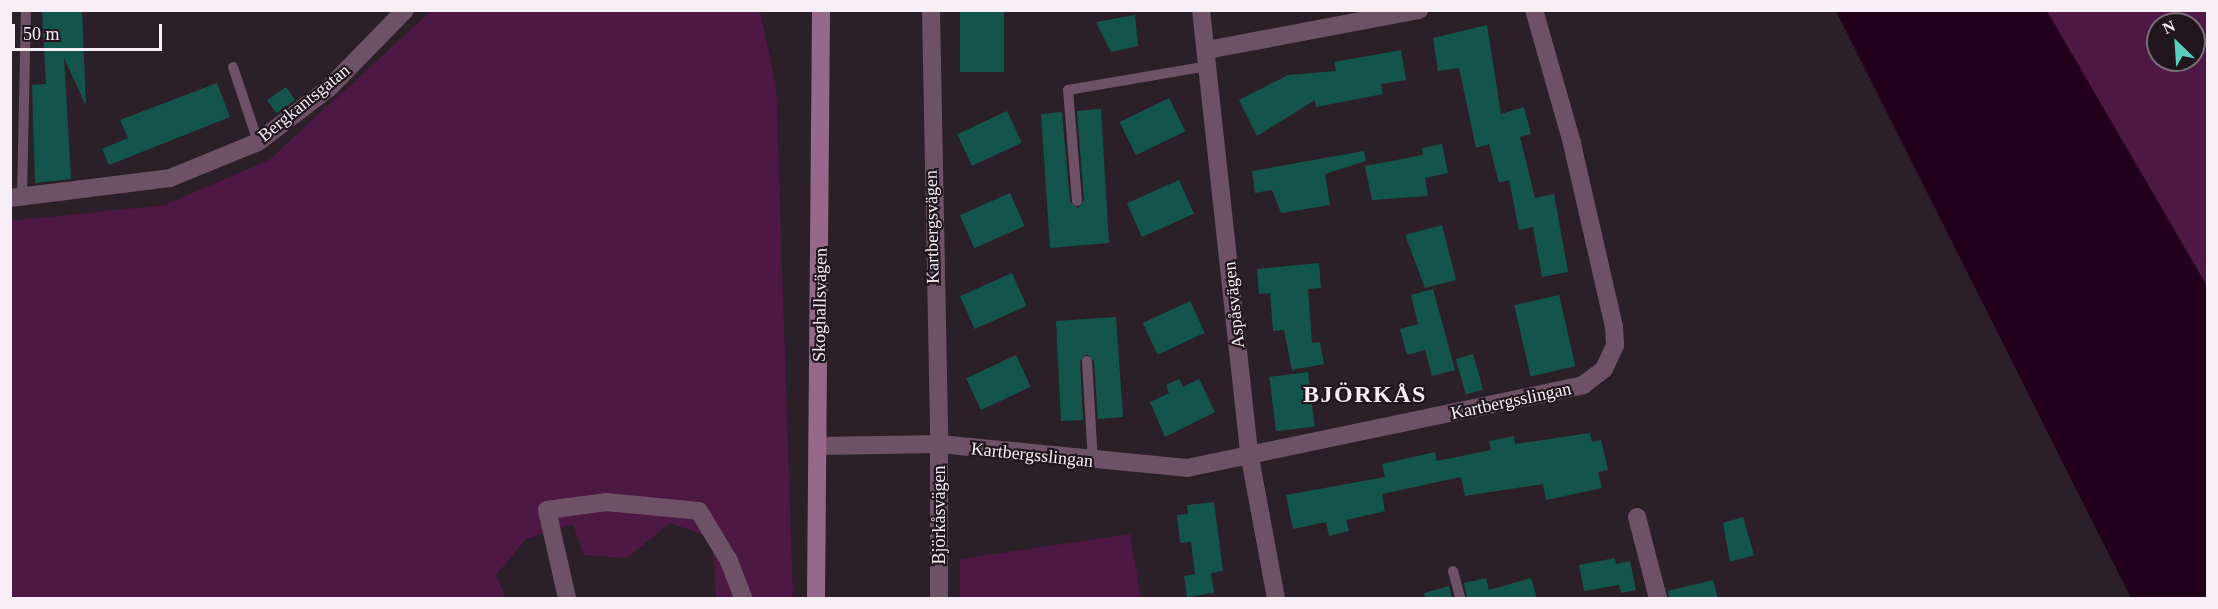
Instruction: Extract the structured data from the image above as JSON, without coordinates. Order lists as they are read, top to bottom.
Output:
{
  "streets": {
    "main road": ["Skoghallsvägen"],
    "street": [
      "Bergkantsgatan",
      "Kartbergsvägen",
      "Aspåsvägen",
      "Kartbergsslingan",
      "Björkåsvägen"
    ]
  },
  "crossings": [
    ["Kartbergsvägen", "Kartbergsslingan"],
    ["Kartbergsvägen", "Björkåsvägen"],
    ["Skoghallsvägen", "Björkåsvägen"],
    ["Aspåsvägen", "Kartbergsslingan"],
    ["Kartbergsslingan", "Björkåsvägen"]
  ],
  "districts": ["BJÖRKÅS"],
  "scale_bar": "50 m",
  "north": "top left"
}
